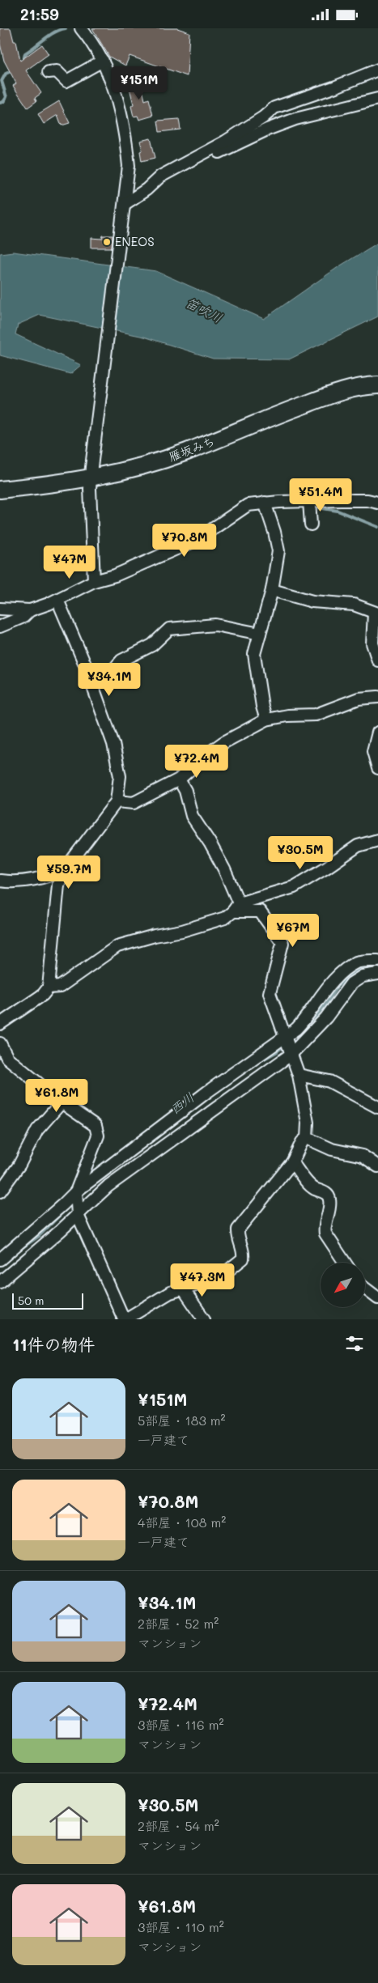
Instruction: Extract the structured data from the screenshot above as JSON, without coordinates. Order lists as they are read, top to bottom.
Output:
{
  "streets": {
    "highway": ["雁坂みち"]
  },
  "water": ["笛吹川", "西川"],
  "places": ["ENEOS"],
  "scale_bar": "50 m",
  "north": "bottom left",
  "page": {
    "status": "21:59",
    "price": [
      "¥151M",
      "¥51.4M",
      "¥70.8M",
      "¥47M",
      "¥34.1M",
      "¥72.4M",
      "¥30.5M",
      "¥59.7M",
      "¥67M",
      "¥61.8M",
      "¥47.3M"
    ],
    "scale": "50 m",
    "heading": "11件の物件",
    "list": [
      {
        "name": "¥151M",
        "note": "5部屋 · 183 m² · 一戸建て"
      },
      {
        "name": "¥70.8M",
        "note": "4部屋 · 108 m² · 一戸建て"
      },
      {
        "name": "¥34.1M",
        "note": "2部屋 · 52 m² · マンション"
      },
      {
        "name": "¥72.4M",
        "note": "3部屋 · 116 m² · マンション"
      },
      {
        "name": "¥30.5M",
        "note": "2部屋 · 54 m² · マンション"
      },
      {
        "name": "¥61.8M",
        "note": "3部屋 · 110 m² · マンション"
      }
    ]
  }
}
